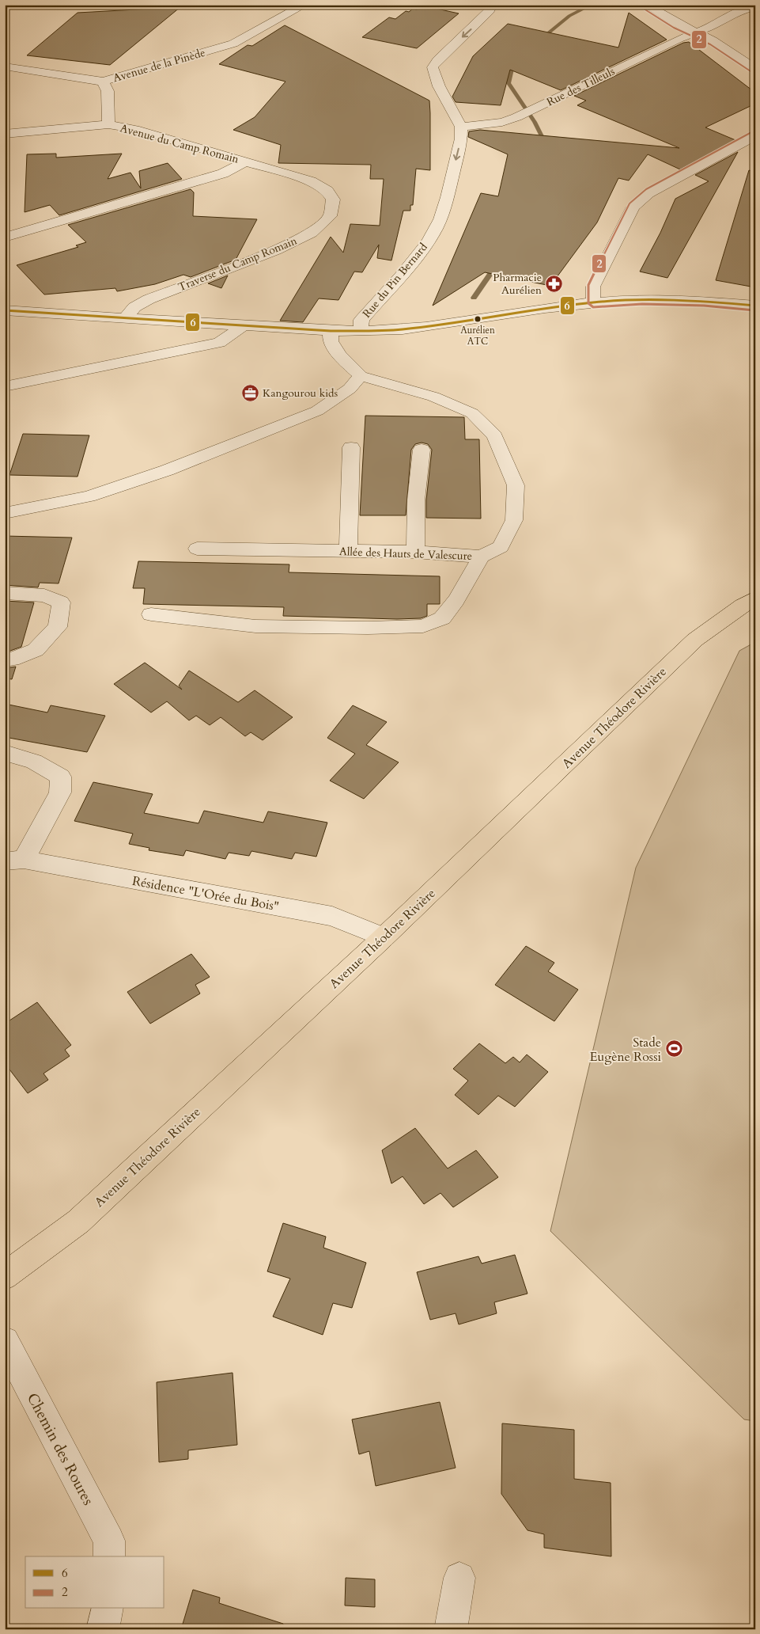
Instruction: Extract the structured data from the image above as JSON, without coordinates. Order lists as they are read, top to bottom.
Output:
{
  "streets": {
    "main road": ["Avenue Théodore Rivière"],
    "street": [
      "Avenue de la Pinède",
      "Rue des Tilleuls",
      "Avenue du Camp Romain",
      "Traverse du Camp Romain",
      "Rue du Pin Bernard",
      "Allée des Hauts de Valescure",
      "Résidence \"L'Orée du Bois\"",
      "Chemin des Roures"
    ]
  },
  "crossings": [
    ["Rue des Tilleuls", "Rue du Pin Bernard"],
    ["Avenue du Camp Romain", "Traverse du Camp Romain"],
    ["Avenue Théodore Rivière", "Résidence \"L'Orée du Bois\""]
  ],
  "one_way": ["Rue du Pin Bernard"],
  "places": {
    "pharmacy": ["Pharmacie Aurélien"],
    "other": ["Aurélien ATC"],
    "office": ["Kangourou kids"],
    "sports": ["Stade Eugène Rossi"]
  },
  "lines": ["transit line 2", "transit line 6"],
  "legend": ["6", "2"]
}
